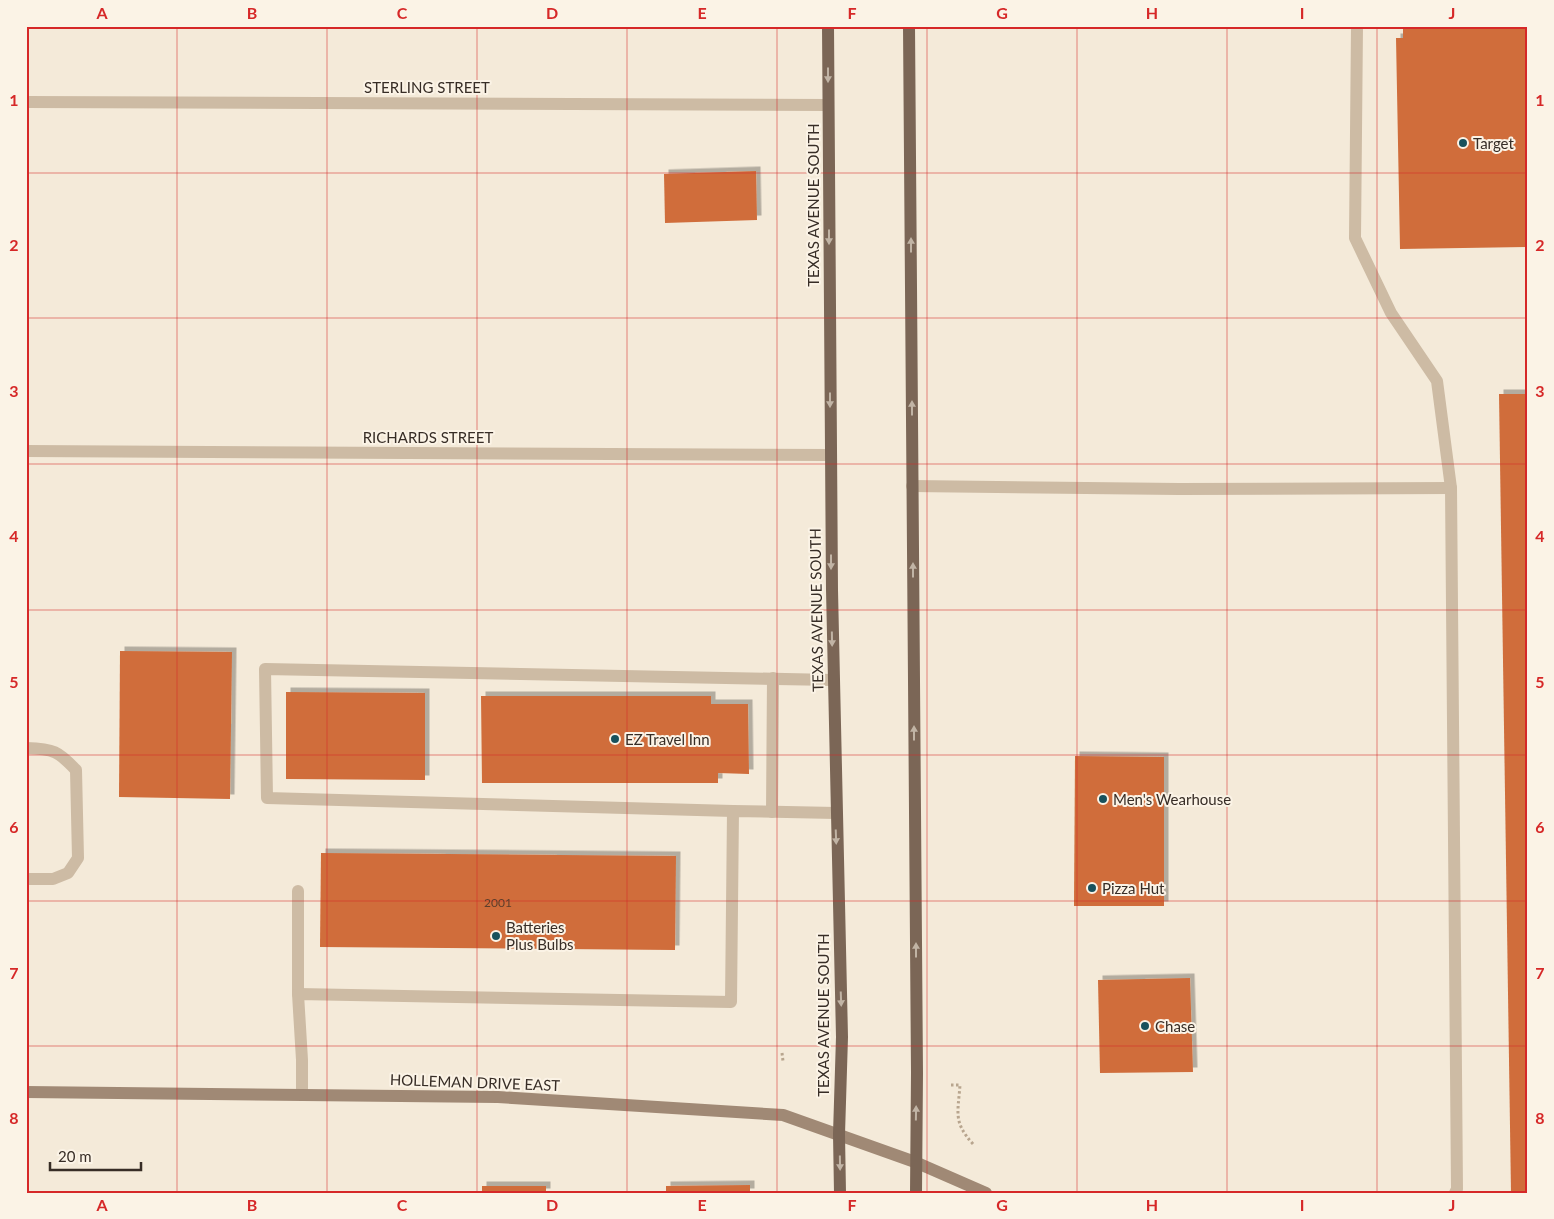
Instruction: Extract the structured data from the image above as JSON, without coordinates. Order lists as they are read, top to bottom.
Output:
{
  "streets": {
    "main road": ["TEXAS AVENUE SOUTH"],
    "street": ["STERLING STREET", "RICHARDS STREET", "HOLLEMAN DRIVE EAST"]
  },
  "crossings": [
    ["STERLING STREET", "TEXAS AVENUE SOUTH"],
    ["TEXAS AVENUE SOUTH", "RICHARDS STREET"],
    ["TEXAS AVENUE SOUTH", "HOLLEMAN DRIVE EAST"]
  ],
  "places": [
    "Target",
    "EZ Travel Inn",
    "Men's Wearhouse",
    "Pizza Hut",
    "Batteries Plus Bulbs",
    "Chase"
  ],
  "house_numbers": ["2001"],
  "scale_bar": "20 m",
  "grid": {
    "columns": [
      "A",
      "B",
      "C",
      "D",
      "E",
      "F",
      "G",
      "H",
      "I",
      "J"
    ],
    "rows": [
      "1",
      "2",
      "3",
      "4",
      "5",
      "6",
      "7",
      "8"
    ]
  }
}
